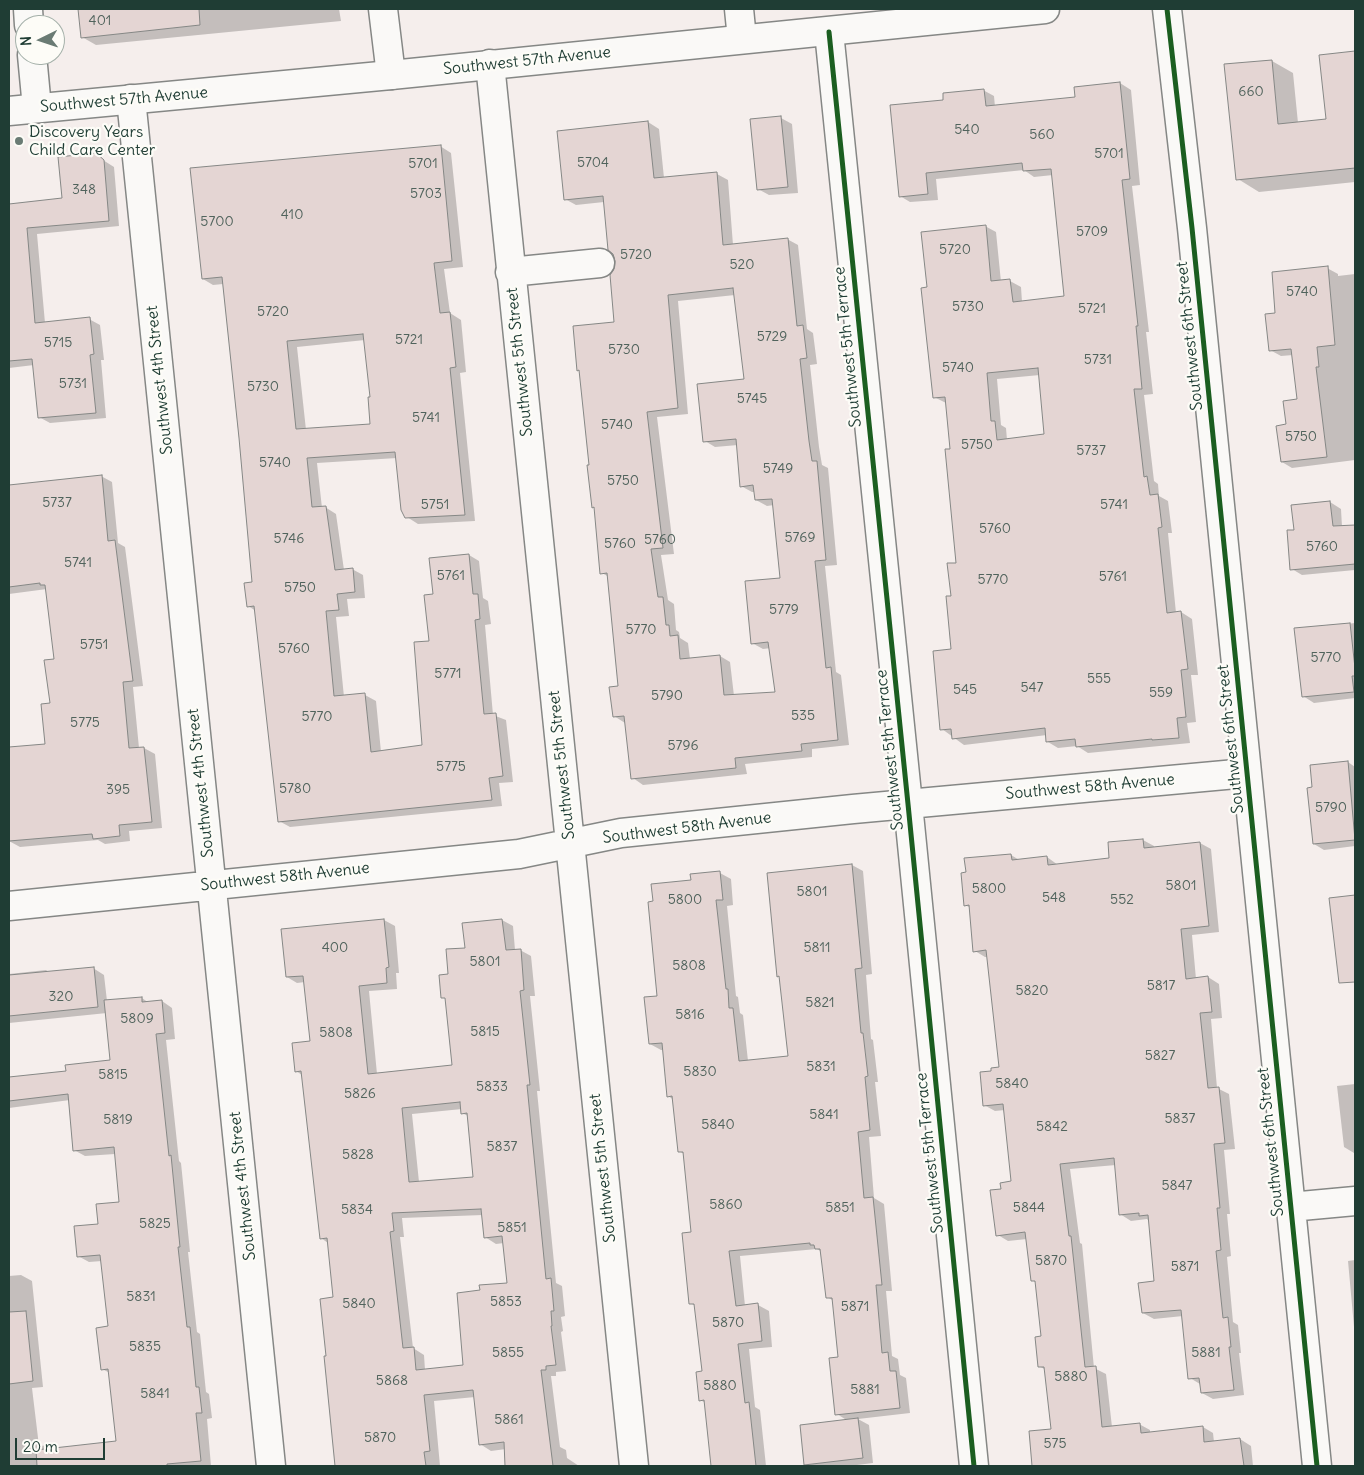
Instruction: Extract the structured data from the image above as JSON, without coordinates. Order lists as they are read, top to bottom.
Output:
{
  "streets": {
    "street": [
      "Southwest 57th Avenue",
      "Southwest 6th Street",
      "Southwest 5th Terrace",
      "Southwest 5th Street",
      "Southwest 4th Street",
      "Southwest 58th Avenue"
    ]
  },
  "crossings": [
    ["Southwest 57th Avenue", "Southwest 5th Terrace"],
    ["Southwest 57th Avenue", "Southwest 5th Street"],
    ["Southwest 57th Avenue", "Southwest 4th Street"],
    ["Southwest 6th Street", "Southwest 58th Avenue"],
    ["Southwest 5th Terrace", "Southwest 58th Avenue"],
    ["Southwest 5th Street", "Southwest 58th Avenue"],
    ["Southwest 4th Street", "Southwest 58th Avenue"]
  ],
  "places": ["Discovery Years Child Care Center"],
  "house_numbers": [
    "401",
    "660",
    "540",
    "560",
    "5701",
    "5704",
    "5701",
    "348",
    "5703",
    "410",
    "5700",
    "5709",
    "5720",
    "5720",
    "520",
    "5740",
    "5730",
    "5721",
    "5720",
    "5729",
    "5721",
    "5715",
    "5730",
    "5731",
    "5740",
    "5731",
    "5730",
    "5745",
    "5741",
    "5740",
    "5750",
    "5750",
    "5737",
    "5740",
    "5749",
    "5750",
    "5737",
    "5751",
    "5741",
    "5760",
    "5769",
    "5746",
    "5760",
    "5760",
    "5760",
    "5741",
    "5761",
    "5761",
    "5770",
    "5750",
    "5779",
    "5770",
    "5751",
    "5760",
    "5770",
    "5771",
    "555",
    "547",
    "545",
    "559",
    "5790",
    "535",
    "5770",
    "5775",
    "5796",
    "5775",
    "5780",
    "395",
    "5790",
    "5801",
    "5800",
    "5801",
    "548",
    "5800",
    "552",
    "400",
    "5811",
    "5801",
    "5808",
    "5817",
    "5820",
    "320",
    "5821",
    "5816",
    "5809",
    "5815",
    "5808",
    "5827",
    "5831",
    "5830",
    "5815",
    "5840",
    "5833",
    "5826",
    "5841",
    "5837",
    "5819",
    "5840",
    "5842",
    "5837",
    "5828",
    "5847",
    "5860",
    "5851",
    "5844",
    "5834",
    "5825",
    "5851",
    "5870",
    "5871",
    "5831",
    "5853",
    "5840",
    "5871",
    "5870",
    "5835",
    "5855",
    "5881",
    "5880",
    "5868",
    "5880",
    "5881",
    "5841",
    "5861",
    "5870",
    "575"
  ],
  "scale_bar": "20 m",
  "north": "left"
}
